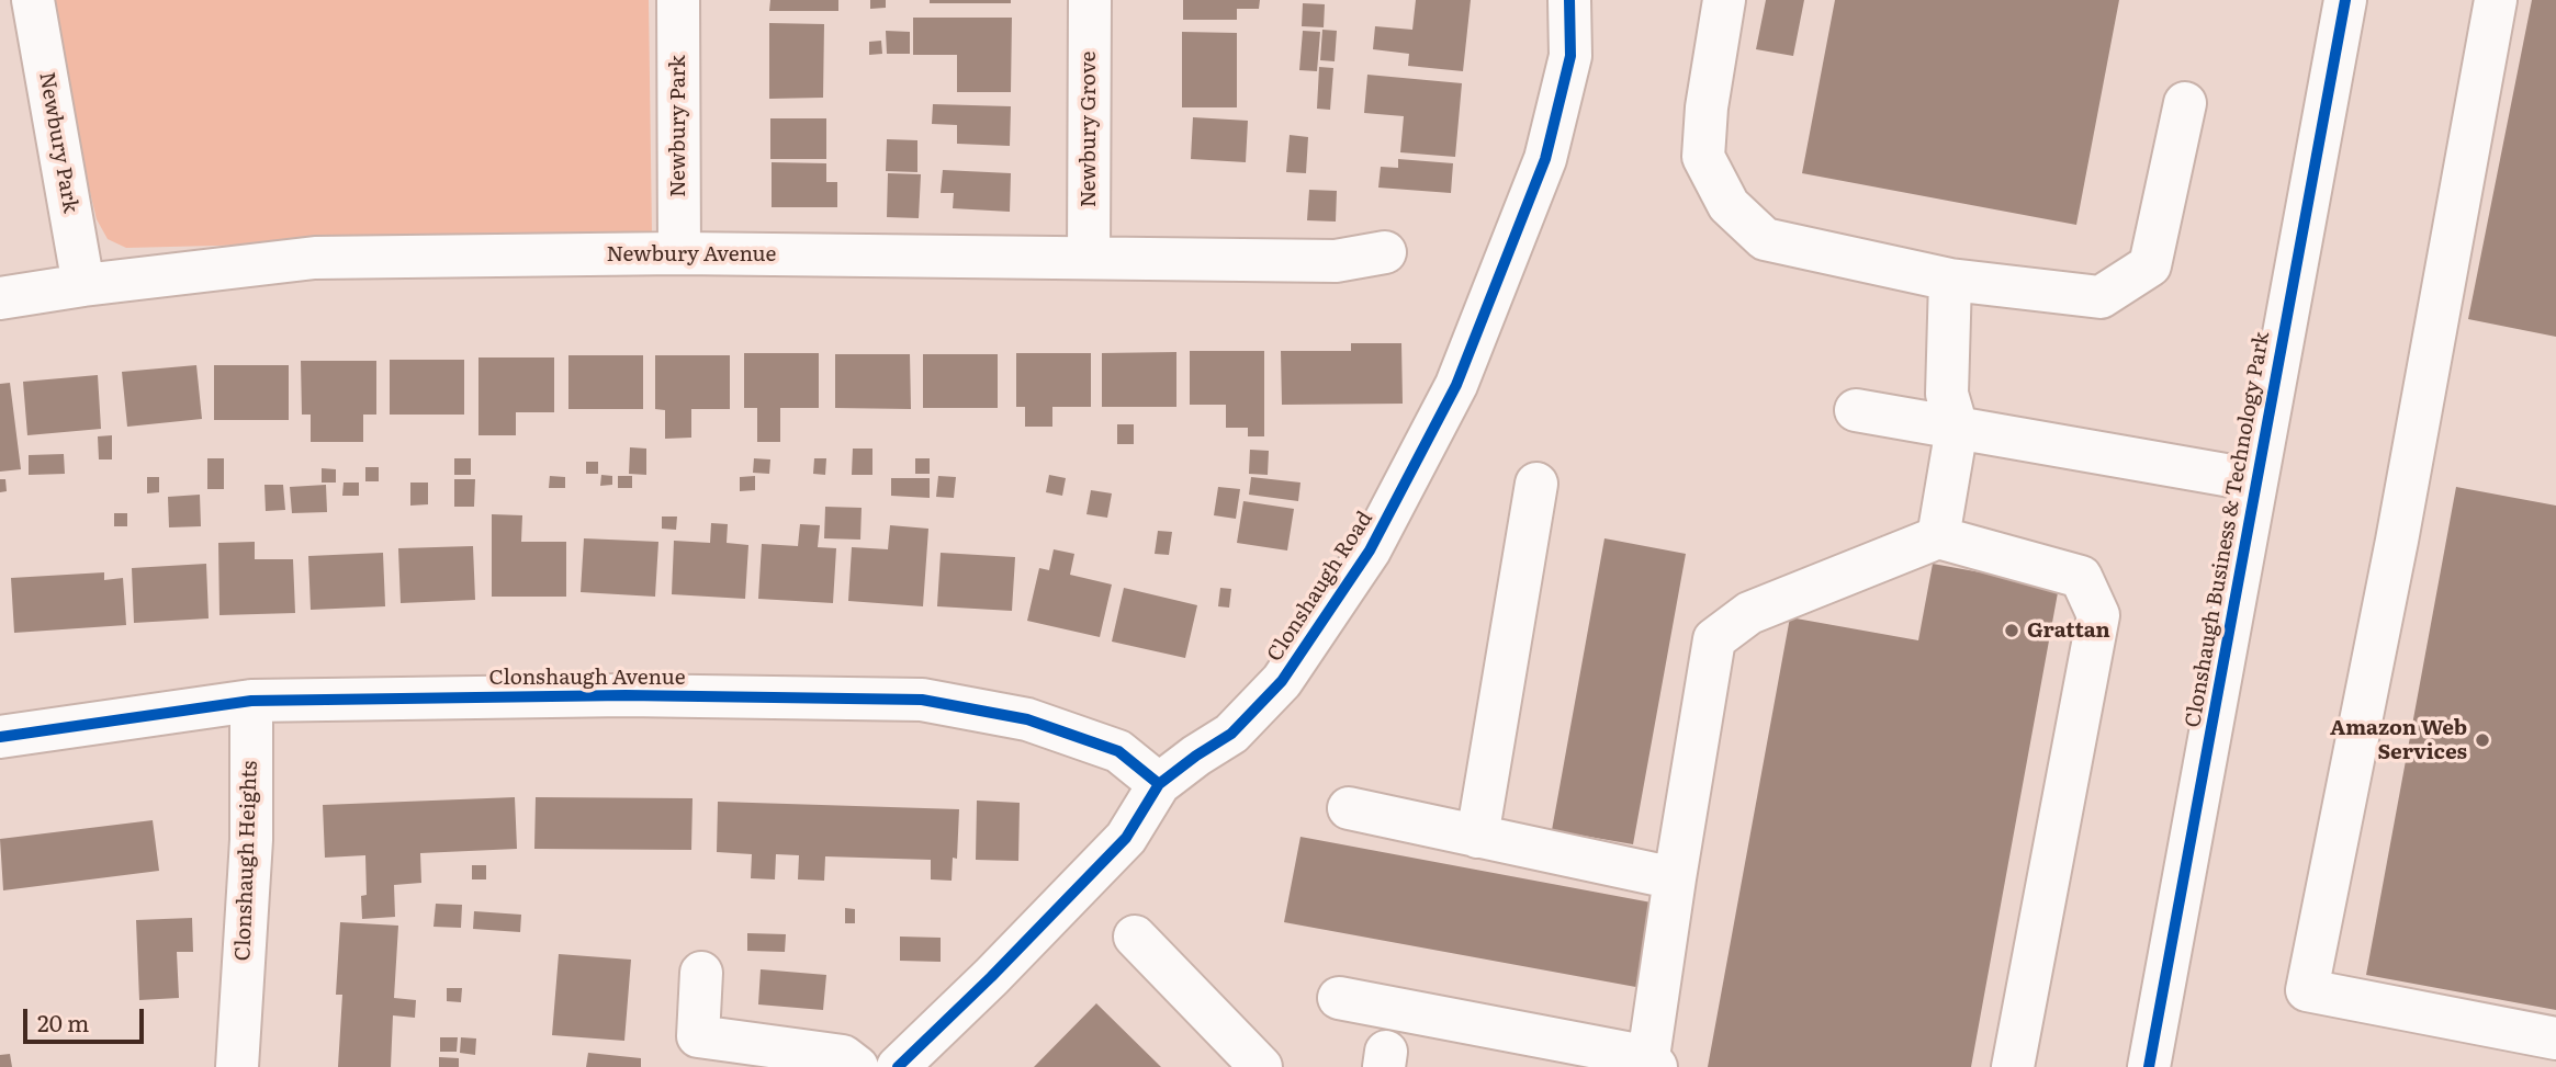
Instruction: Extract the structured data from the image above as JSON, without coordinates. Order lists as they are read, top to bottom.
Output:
{
  "streets": {
    "street": [
      "Newbury Park",
      "Newbury Grove",
      "Newbury Avenue",
      "Clonshaugh Business & Technology Park",
      "Clonshaugh Road",
      "Clonshaugh Avenue",
      "Clonshaugh Heights"
    ]
  },
  "crossings": [
    ["Newbury Park", "Newbury Avenue"],
    ["Newbury Grove", "Newbury Avenue"],
    ["Clonshaugh Road", "Clonshaugh Avenue"],
    ["Clonshaugh Avenue", "Clonshaugh Heights"]
  ],
  "places": ["Grattan", "Amazon Web Services"],
  "scale_bar": "20 m"
}
